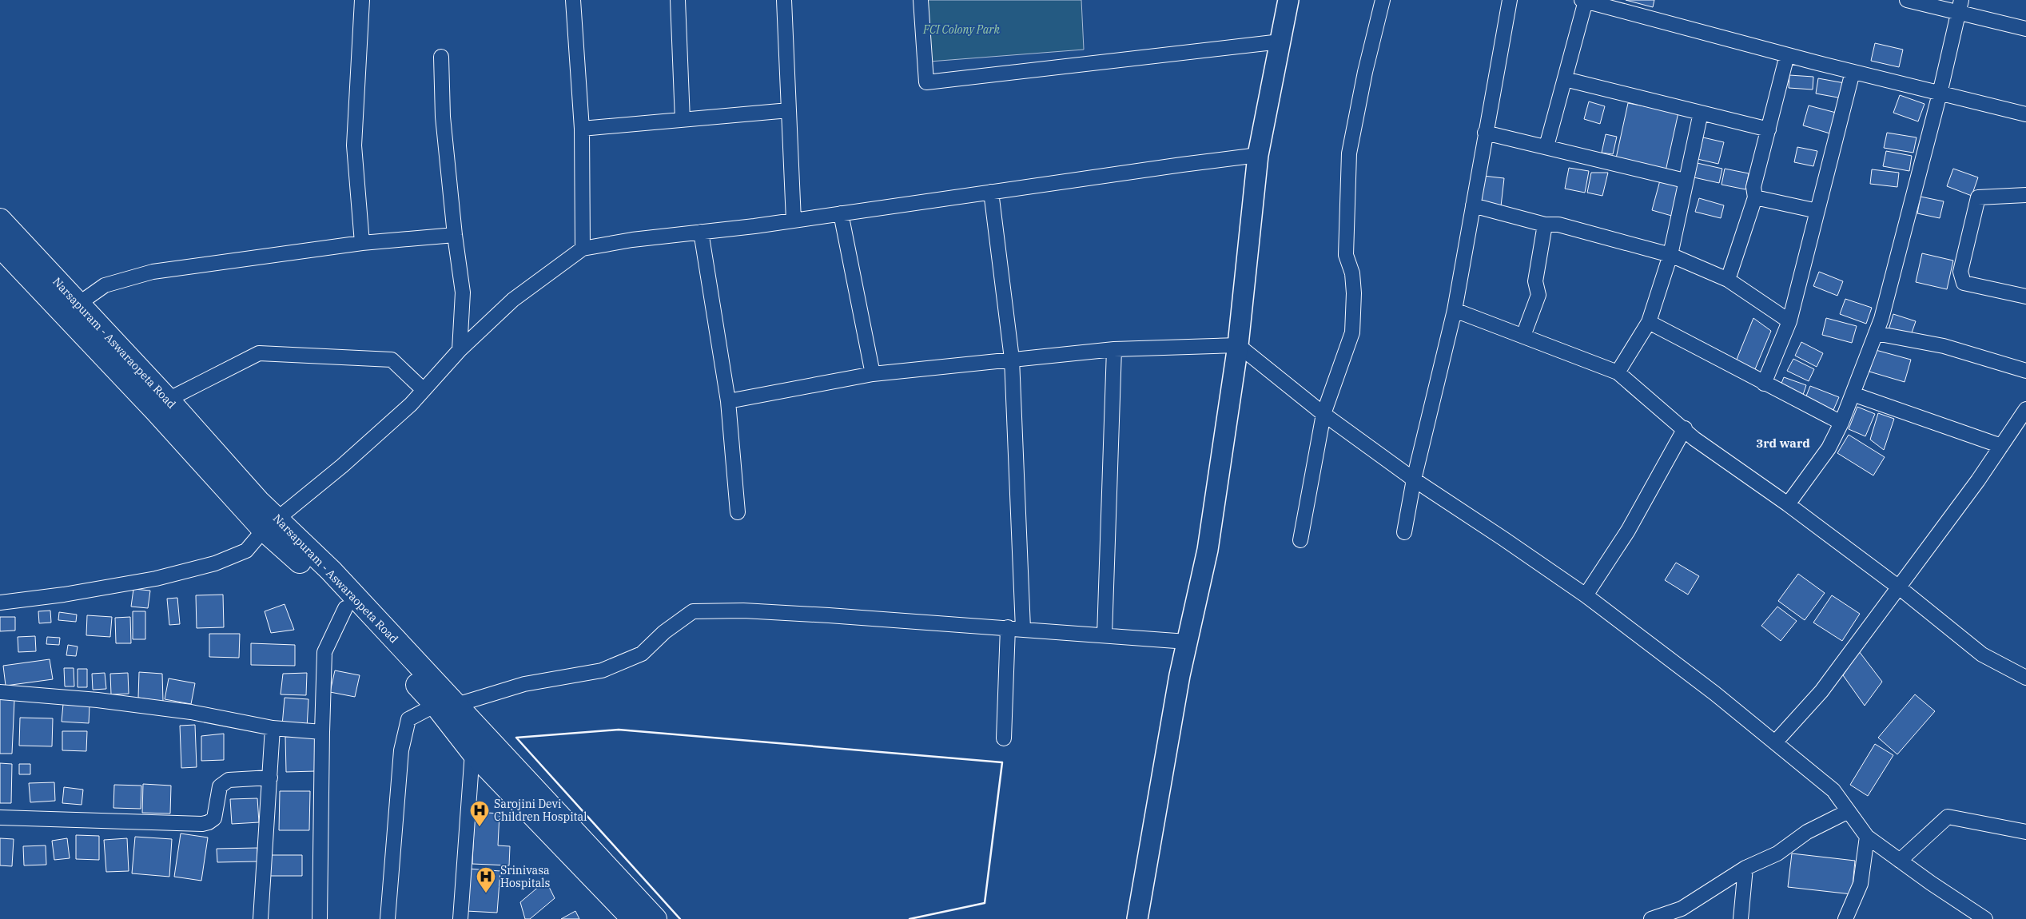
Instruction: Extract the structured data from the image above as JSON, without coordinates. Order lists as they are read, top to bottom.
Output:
{
  "streets": {
    "main road": ["Narsapuram - Aswaraopeta Road"]
  },
  "districts": ["3rd ward"],
  "parks": ["FCI Colony Park"],
  "places": {
    "hospital": ["Sarojini Devi Children Hospital", "Srinivasa Hospitals"]
  }
}
